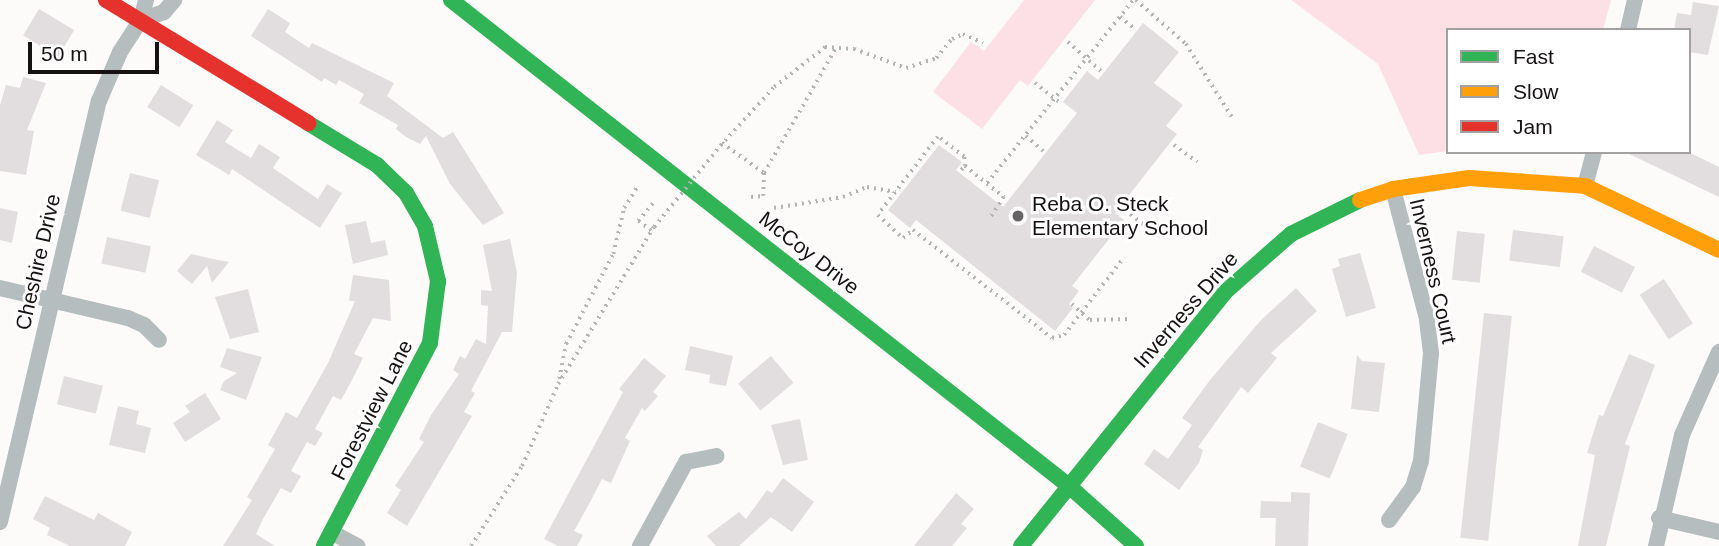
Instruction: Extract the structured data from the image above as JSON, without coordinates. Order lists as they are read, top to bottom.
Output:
{
  "streets": {
    "street": [
      "McCoy Drive",
      "Cheshire Drive",
      "Inverness Court",
      "Inverness Drive",
      "Forestview Lane"
    ]
  },
  "crossings": [
    ["McCoy Drive", "Inverness Drive"],
    ["Cheshire Drive", "Forestview Lane"],
    ["Inverness Court", "Inverness Drive"]
  ],
  "places": ["Reba O. Steck Elementary School"],
  "legend": ["Fast", "Slow", "Jam"],
  "scale_bar": "50 m"
}
